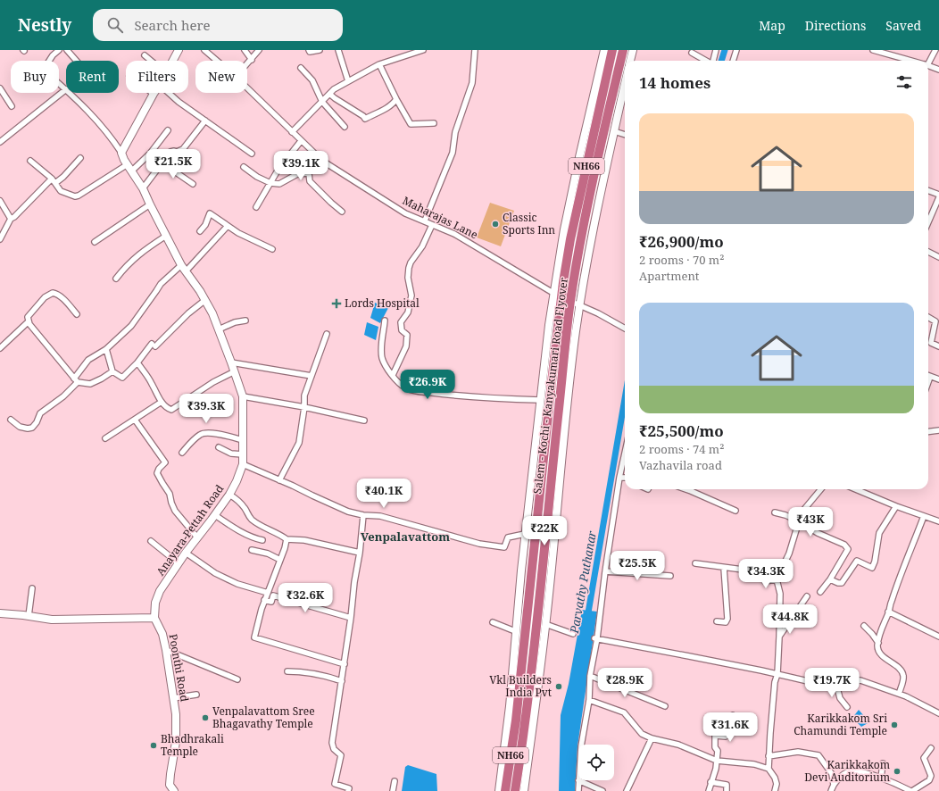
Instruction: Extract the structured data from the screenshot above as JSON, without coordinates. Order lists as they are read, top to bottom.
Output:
{
  "streets": {
    "highway": ["NH66", "Salem - Kochi - Kanyakumari Road Flyover"],
    "street": ["Maharajas Lane", "Anayara-Pettah Road", "Poonthi Road"]
  },
  "crossings": [
    ["Maharajas Lane", "Salem - Kochi - Kanyakumari Road Flyover"],
    ["Anayara-Pettah Road", "Poonthi Road"]
  ],
  "districts": ["Venpalavattom"],
  "water": ["Parvathy Puthanar"],
  "places": {
    "other": [
      "Classic Sports Inn",
      "Vkl Builders India Pvt",
      "Venpalavattom Sree Bhagavathy Temple",
      "Karikkakom Sri Chamundi Temple",
      "Bhadhrakali Temple",
      "Karikkakom Devi Auditorium"
    ],
    "health": ["Lords Hospital"]
  },
  "page": {
    "header": "Nestly",
    "search": "Search here",
    "nav": ["Map", "Directions", "Saved"],
    "chip": [
      "Buy",
      "Rent",
      "Filters",
      "New"
    ],
    "heading": "14 homes",
    "list": [
      {
        "name": "₹26,900/mo",
        "note": "2 rooms · 70 m² · Apartment"
      },
      {
        "name": "₹25,500/mo",
        "note": "2 rooms · 74 m² · Vazhavila road"
      }
    ],
    "price": [
      "₹21.5K",
      "₹39.1K",
      "₹26.9K",
      "₹39.3K",
      "₹40.1K",
      "₹43K",
      "₹22K",
      "₹25.5K",
      "₹34.3K",
      "₹32.6K",
      "₹44.8K",
      "₹28.9K",
      "₹19.7K",
      "₹31.6K"
    ]
  }
}
